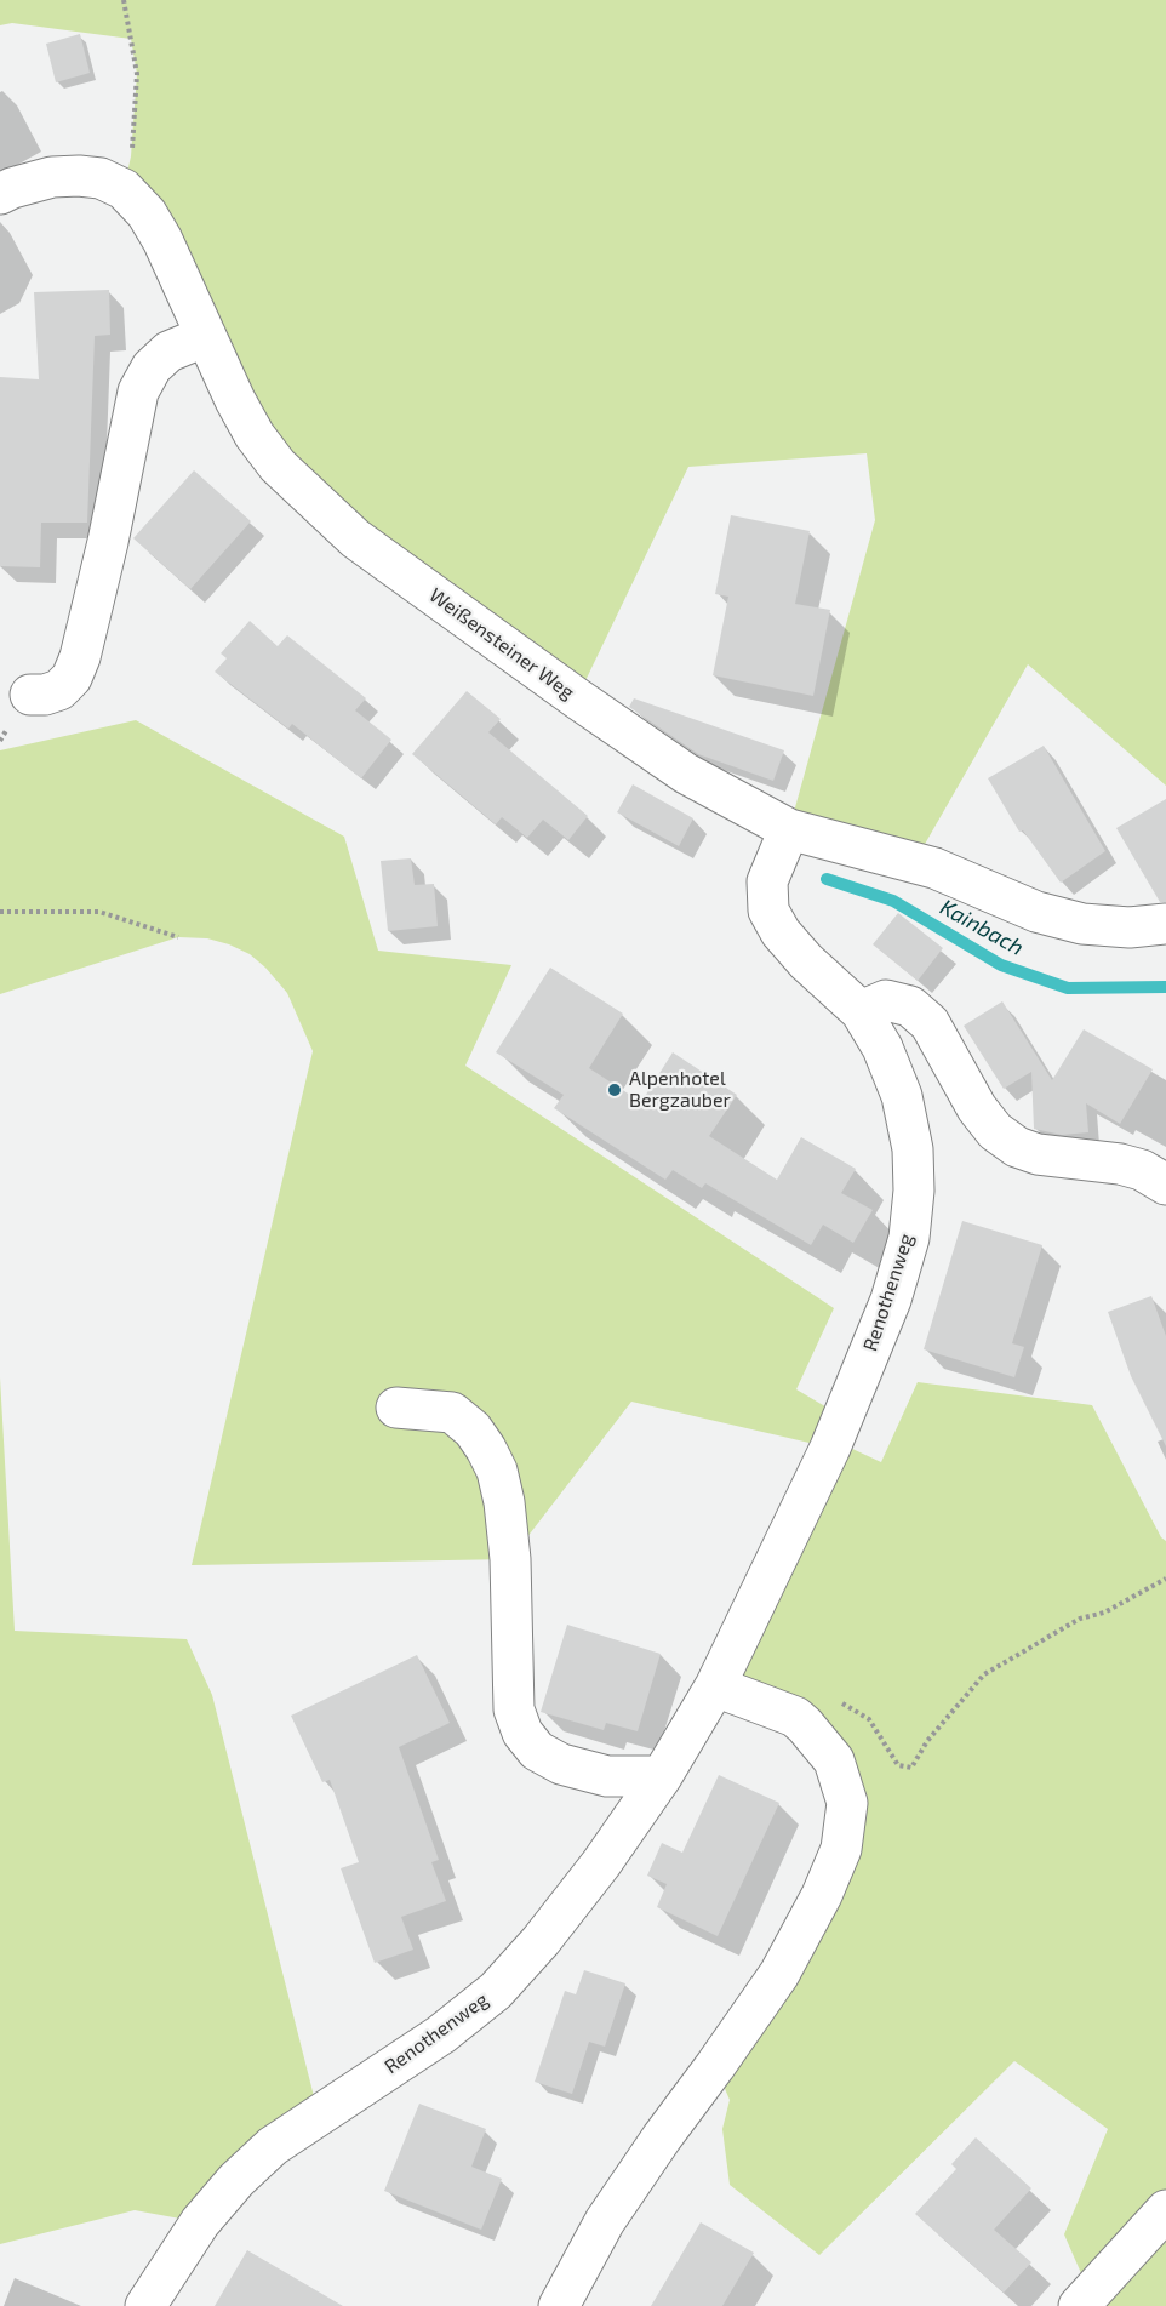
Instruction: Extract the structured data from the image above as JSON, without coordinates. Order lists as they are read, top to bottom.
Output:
{
  "streets": {
    "street": ["Weißensteiner Weg", "Renothenweg"]
  },
  "crossings": [
    ["Weißensteiner Weg", "Renothenweg"]
  ],
  "water": ["Kainbach"],
  "places": ["Alpenhotel Bergzauber"]
}
